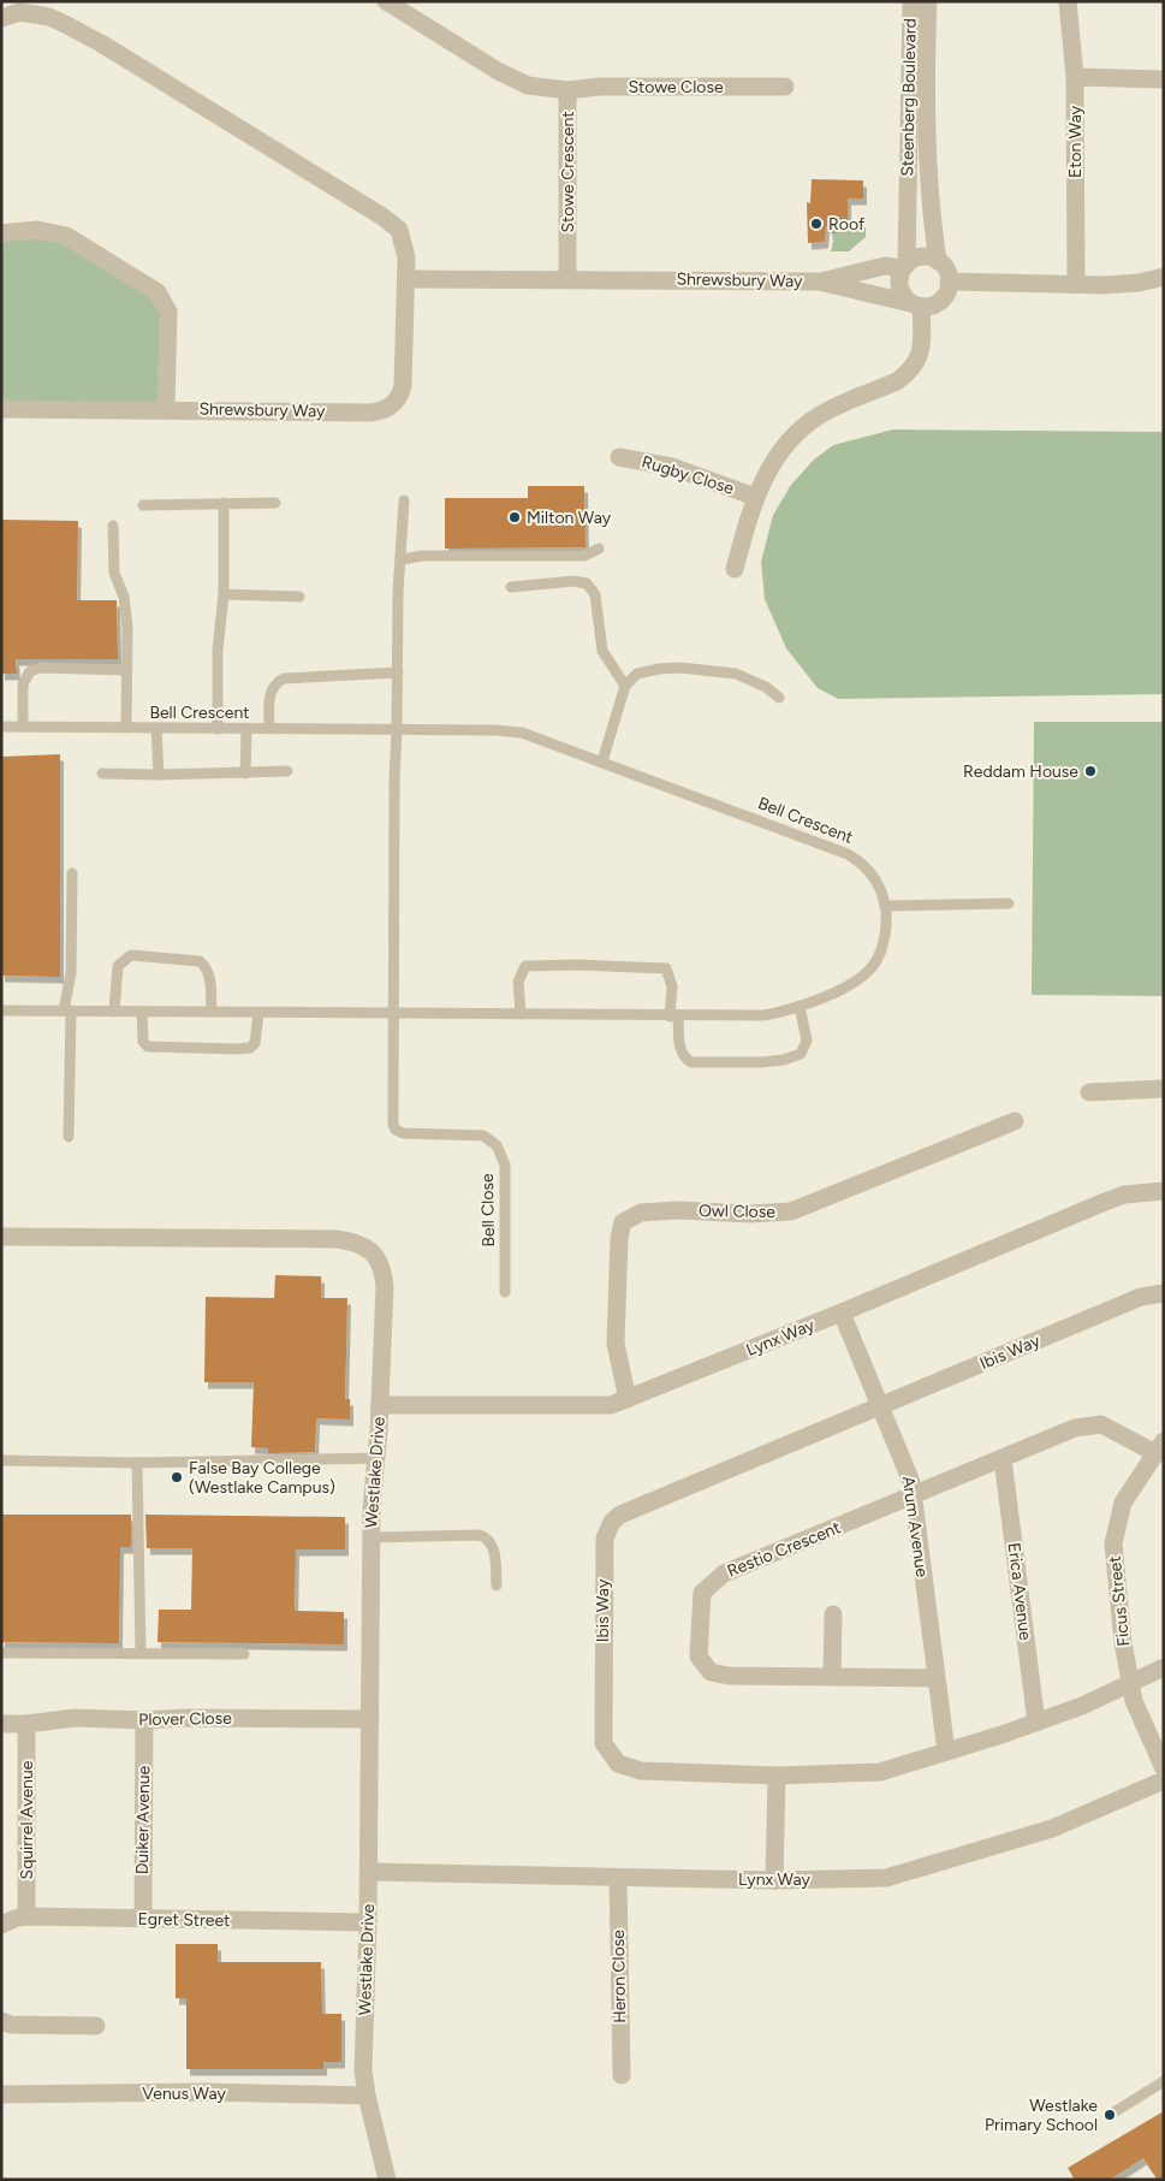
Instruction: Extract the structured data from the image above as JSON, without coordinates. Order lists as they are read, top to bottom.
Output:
{
  "streets": {
    "street": [
      "Stowe Close",
      "Steenberg Boulevard",
      "Eton Way",
      "Stowe Crescent",
      "Shrewsbury Way",
      "Rugby Close",
      "Owl Close",
      "Lynx Way",
      "Ibis Way",
      "Westlake Drive",
      "Arum Avenue",
      "Restio Crescent",
      "Erica Avenue",
      "Ficus Street",
      "Plover Close",
      "Squirrel Avenue",
      "Duiker Avenue",
      "Egret Street",
      "Heron Close",
      "Venus Way"
    ],
    "lane": ["Bell Crescent", "Bell Close"]
  },
  "crossings": [
    ["Stowe Close", "Stowe Crescent"],
    ["Steenberg Boulevard", "Rugby Close"],
    ["Stowe Crescent", "Shrewsbury Way"],
    ["Bell Crescent", "Bell Close"],
    ["Owl Close", "Lynx Way"],
    ["Lynx Way", "Westlake Drive"],
    ["Lynx Way", "Arum Avenue"],
    ["Lynx Way", "Heron Close"],
    ["Ibis Way", "Arum Avenue"],
    ["Ibis Way", "Erica Avenue"],
    ["Ibis Way", "Ficus Street"],
    ["Westlake Drive", "Plover Close"],
    ["Westlake Drive", "Egret Street"],
    ["Westlake Drive", "Venus Way"],
    ["Arum Avenue", "Restio Crescent"],
    ["Restio Crescent", "Erica Avenue"],
    ["Restio Crescent", "Ficus Street"],
    ["Plover Close", "Squirrel Avenue"],
    ["Plover Close", "Duiker Avenue"],
    ["Squirrel Avenue", "Egret Street"],
    ["Duiker Avenue", "Egret Street"]
  ],
  "places": [
    "Roof",
    "Milton Way",
    "Reddam House",
    "False Bay College (Westlake Campus)",
    "Westlake Primary School"
  ]
}
